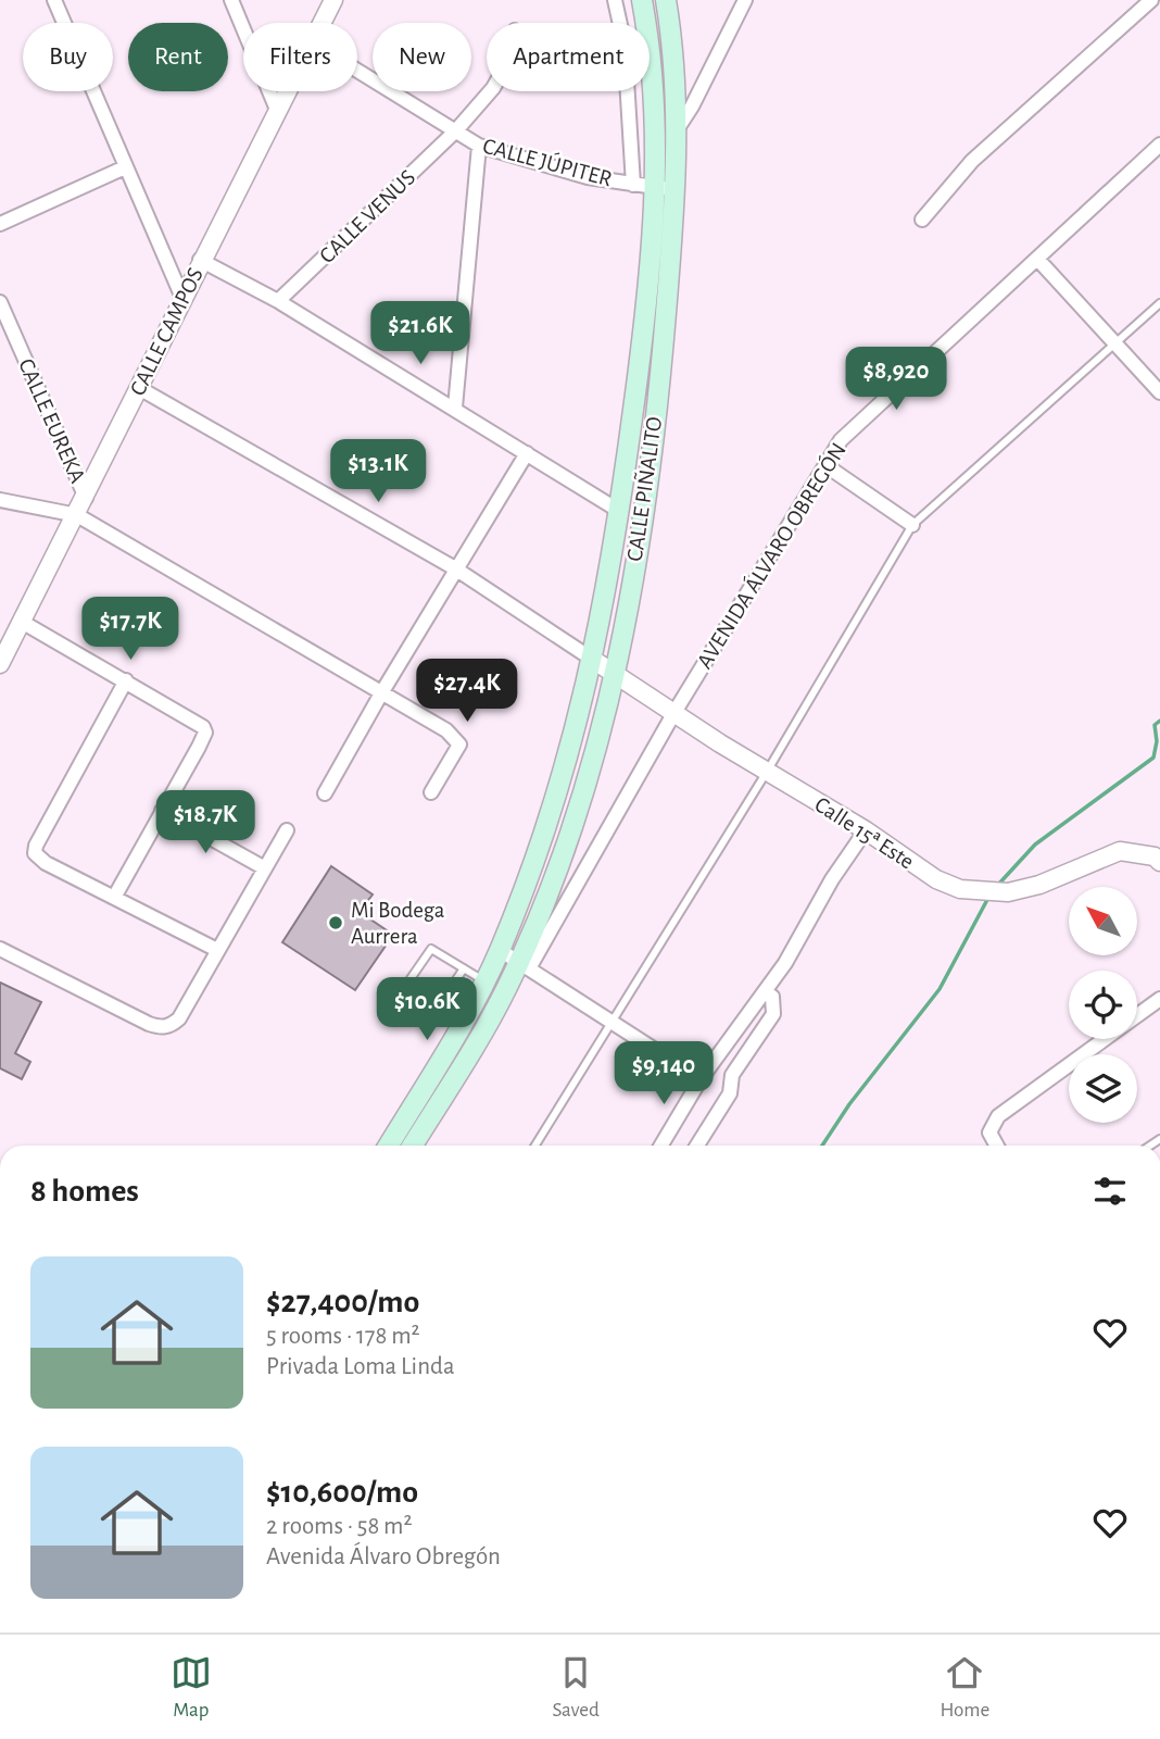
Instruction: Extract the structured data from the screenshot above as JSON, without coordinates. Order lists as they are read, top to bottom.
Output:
{
  "streets": {
    "main road": ["CALLE PIÑALITO", "AVENIDA ÁLVARO OBREGÓN"],
    "street": [
      "CALLE JÚPITER",
      "CALLE VENUS",
      "CALLE CAMPOS",
      "CALLE EUREKA",
      "Calle 15ª Este"
    ]
  },
  "crossings": [
    ["CALLE JÚPITER", "CALLE VENUS"],
    ["CALLE JÚPITER", "CALLE PIÑALITO"],
    ["CALLE CAMPOS", "CALLE EUREKA"],
    ["CALLE PIÑALITO", "AVENIDA ÁLVARO OBREGÓN"],
    ["CALLE PIÑALITO", "Calle 15ª Este"],
    ["AVENIDA ÁLVARO OBREGÓN", "Calle 15ª Este"]
  ],
  "places": ["Mi Bodega Aurrera"],
  "north": "top left",
  "page": {
    "chip": [
      "Buy",
      "Rent",
      "Filters",
      "New",
      "Apartment"
    ],
    "price": [
      "$21.6K",
      "$8,920",
      "$13.1K",
      "$17.7K",
      "$27.4K",
      "$18.7K",
      "$10.6K",
      "$9,140"
    ],
    "heading": "8 homes",
    "list": [
      {
        "name": "$27,400/mo",
        "note": "5 rooms · 178 m² · Privada Loma Linda"
      },
      {
        "name": "$10,600/mo",
        "note": "2 rooms · 58 m² · Avenida Álvaro Obregón"
      }
    ],
    "tabs": ["Map", "Saved", "Home"]
  }
}
